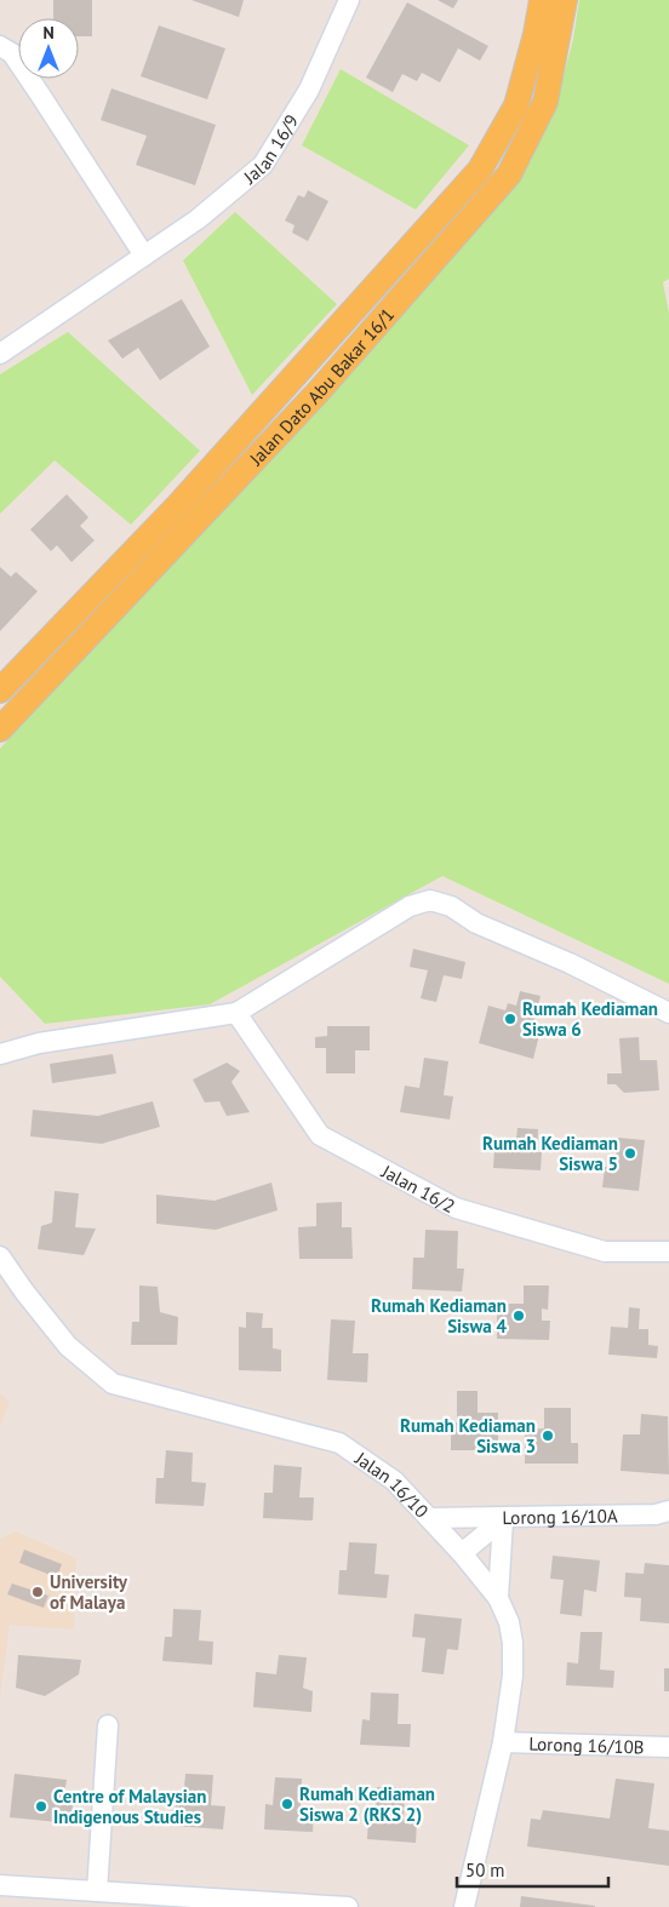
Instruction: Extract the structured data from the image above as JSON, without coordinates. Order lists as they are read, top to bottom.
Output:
{
  "streets": {
    "main road": ["Jalan Dato Abu Bakar 16/1"],
    "street": [
      "Jalan 16/9",
      "Jalan 16/2",
      "Jalan 16/10",
      "Lorong 16/10A",
      "Lorong 16/10B"
    ]
  },
  "crossings": [
    ["Jalan 16/10", "Lorong 16/10A"],
    ["Jalan 16/10", "Lorong 16/10B"]
  ],
  "places": [
    "Rumah Kediaman Siswa 6",
    "Rumah Kediaman Siswa 5",
    "Rumah Kediaman Siswa 4",
    "Rumah Kediaman Siswa 3",
    "University of Malaya",
    "Rumah Kediaman Siswa 2 (RKS 2)",
    "Centre of Malaysian Indigenous Studies"
  ],
  "scale_bar": "50 m",
  "north": "top"
}
